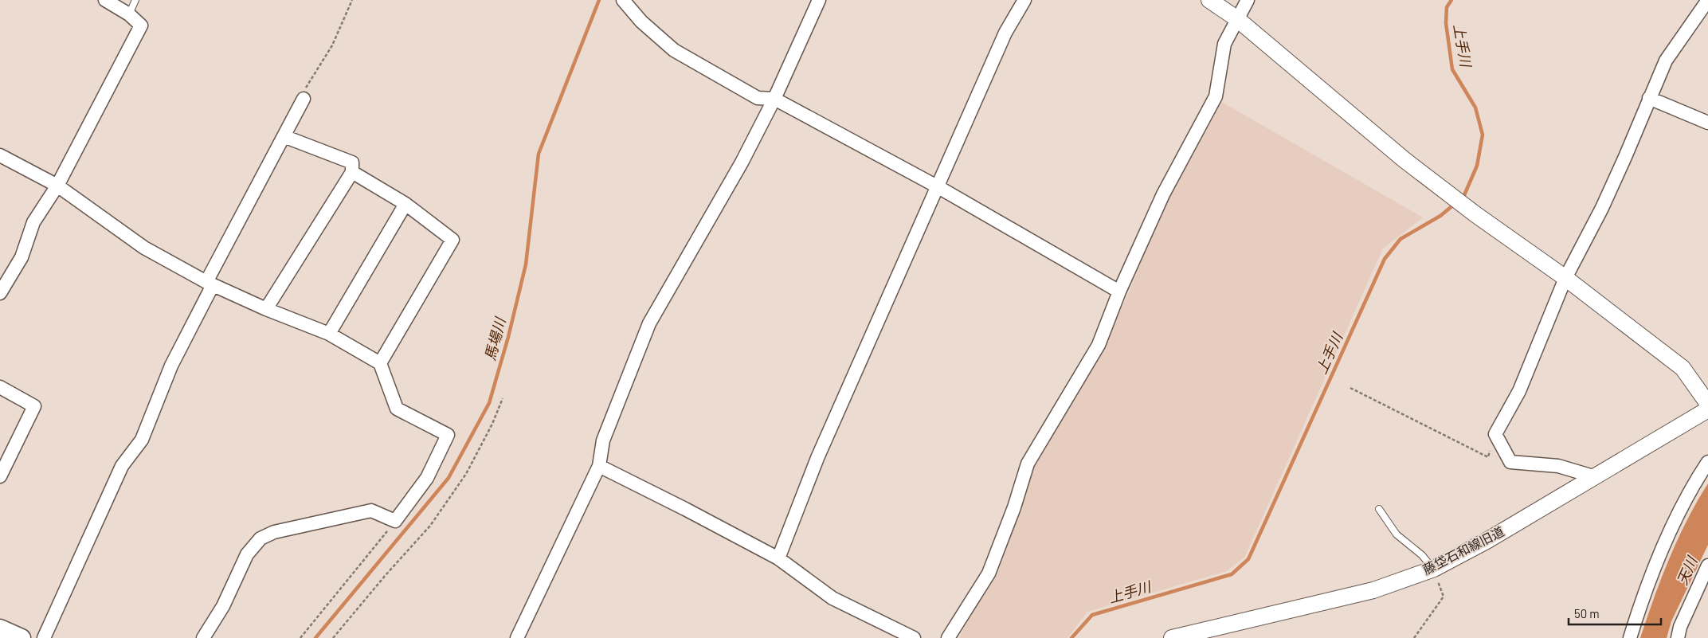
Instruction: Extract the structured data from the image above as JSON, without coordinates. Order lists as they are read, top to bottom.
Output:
{
  "streets": {
    "street": ["藤垈石和線旧道"]
  },
  "water": ["上手川", "馬場川", "天川"],
  "scale_bar": "50 m"
}
